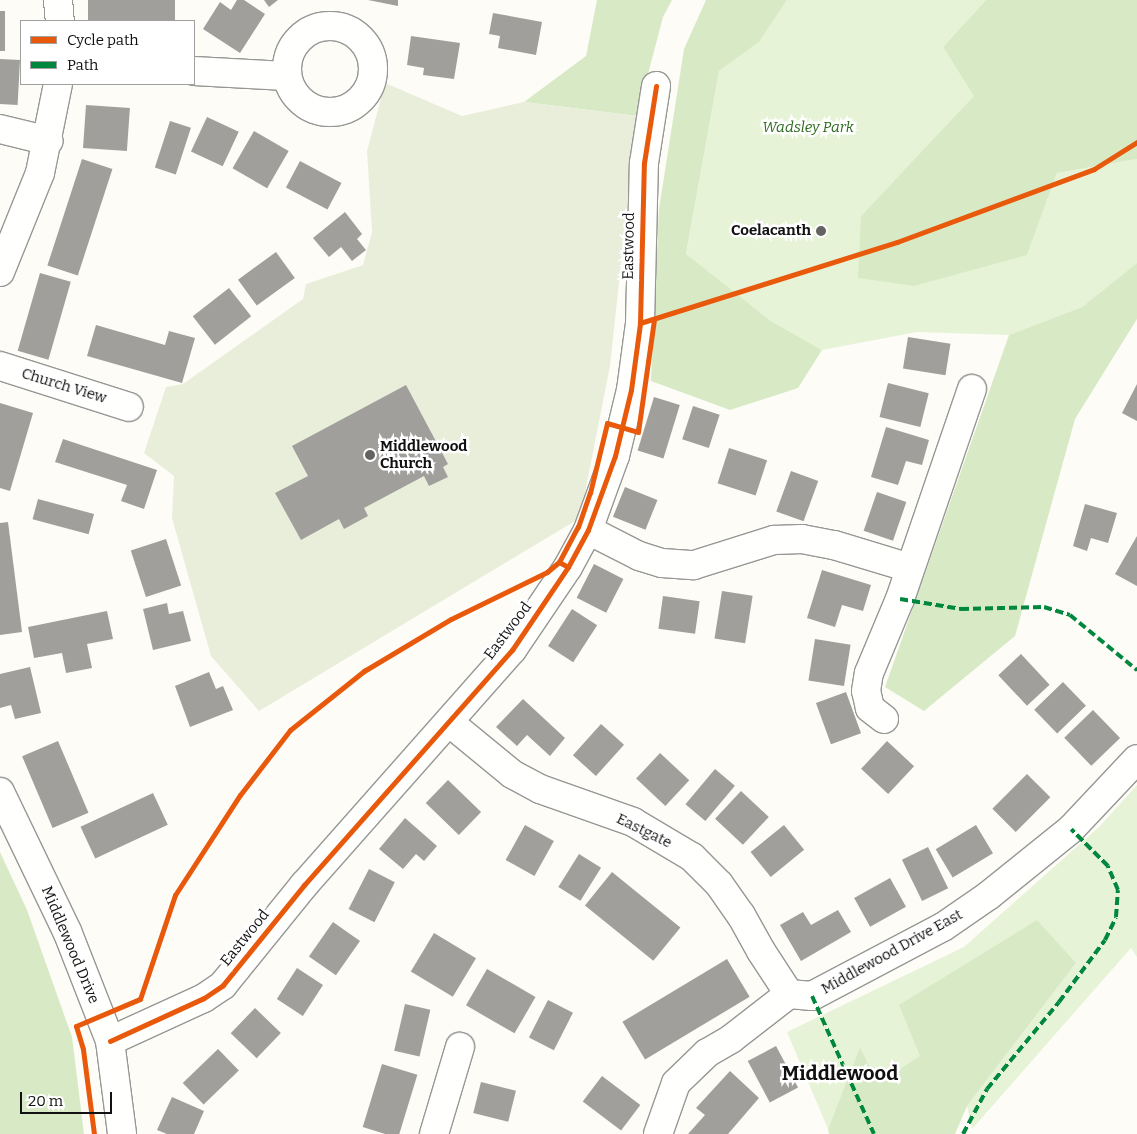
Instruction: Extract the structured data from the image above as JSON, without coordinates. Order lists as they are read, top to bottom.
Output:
{
  "streets": {
    "street": [
      "Eastwood",
      "Church View",
      "Eastgate",
      "Middlewood Drive",
      "Middlewood Drive East"
    ]
  },
  "crossings": [
    ["Eastwood", "Eastgate"],
    ["Eastwood", "Middlewood Drive"],
    ["Eastgate", "Middlewood Drive East"]
  ],
  "districts": ["Middlewood"],
  "parks": ["Wadsley Park"],
  "places": ["Coelacanth", "Middlewood Church"],
  "legend": ["Cycle path", "Path"],
  "scale_bar": "20 m"
}
